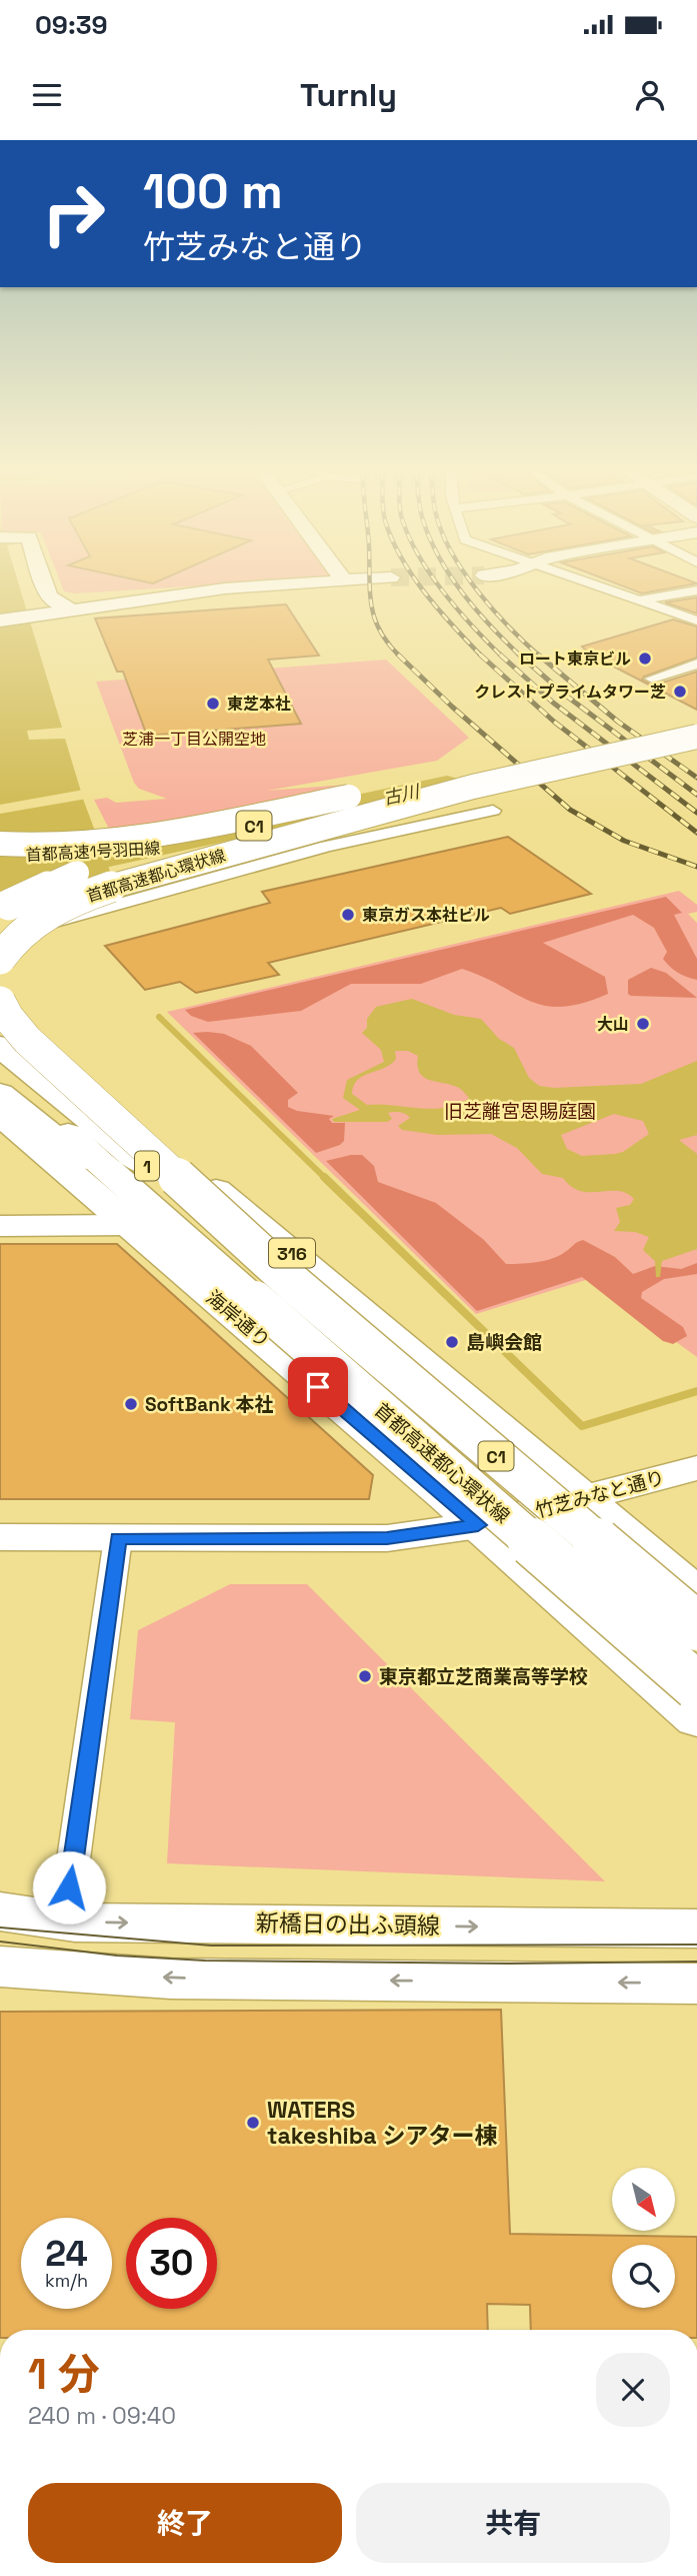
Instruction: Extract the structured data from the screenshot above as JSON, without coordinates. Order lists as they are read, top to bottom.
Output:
{
  "streets": {
    "main road": [
      "C1",
      "首都高速1号羽田線",
      "首都高速都心環状線",
      "1",
      "316",
      "海岸通り"
    ],
    "street": ["竹芝みなと通り", "新橋日の出ふ頭線"]
  },
  "crossings": [
    ["首都高速1号羽田線", "首都高速都心環状線"],
    ["首都高速都心環状線", "1"],
    ["316", "海岸通り"],
    ["316", "竹芝みなと通り"],
    ["海岸通り", "竹芝みなと通り"]
  ],
  "water": ["古川"],
  "parks": ["芝浦一丁目公開空地", "旧芝離宮恩賜庭園"],
  "places": [
    "ロート東京ビル",
    "クレストプライムタワー芝",
    "東芝本社",
    "東京ガス本社ビル",
    "大山",
    "島嶼会館",
    "SoftBank 本社",
    "東京都立芝商業高等学校",
    "WATERS takeshiba シアター棟"
  ],
  "north": "bottom right",
  "page": {
    "status": "09:39",
    "header": "Turnly",
    "turn": ["100 m", "竹芝みなと通り"],
    "speed": "24 km/h",
    "limit": "30",
    "heading": ["1 分", "240 m · 09:40"],
    "buttons": ["終了", "共有"]
  }
}
